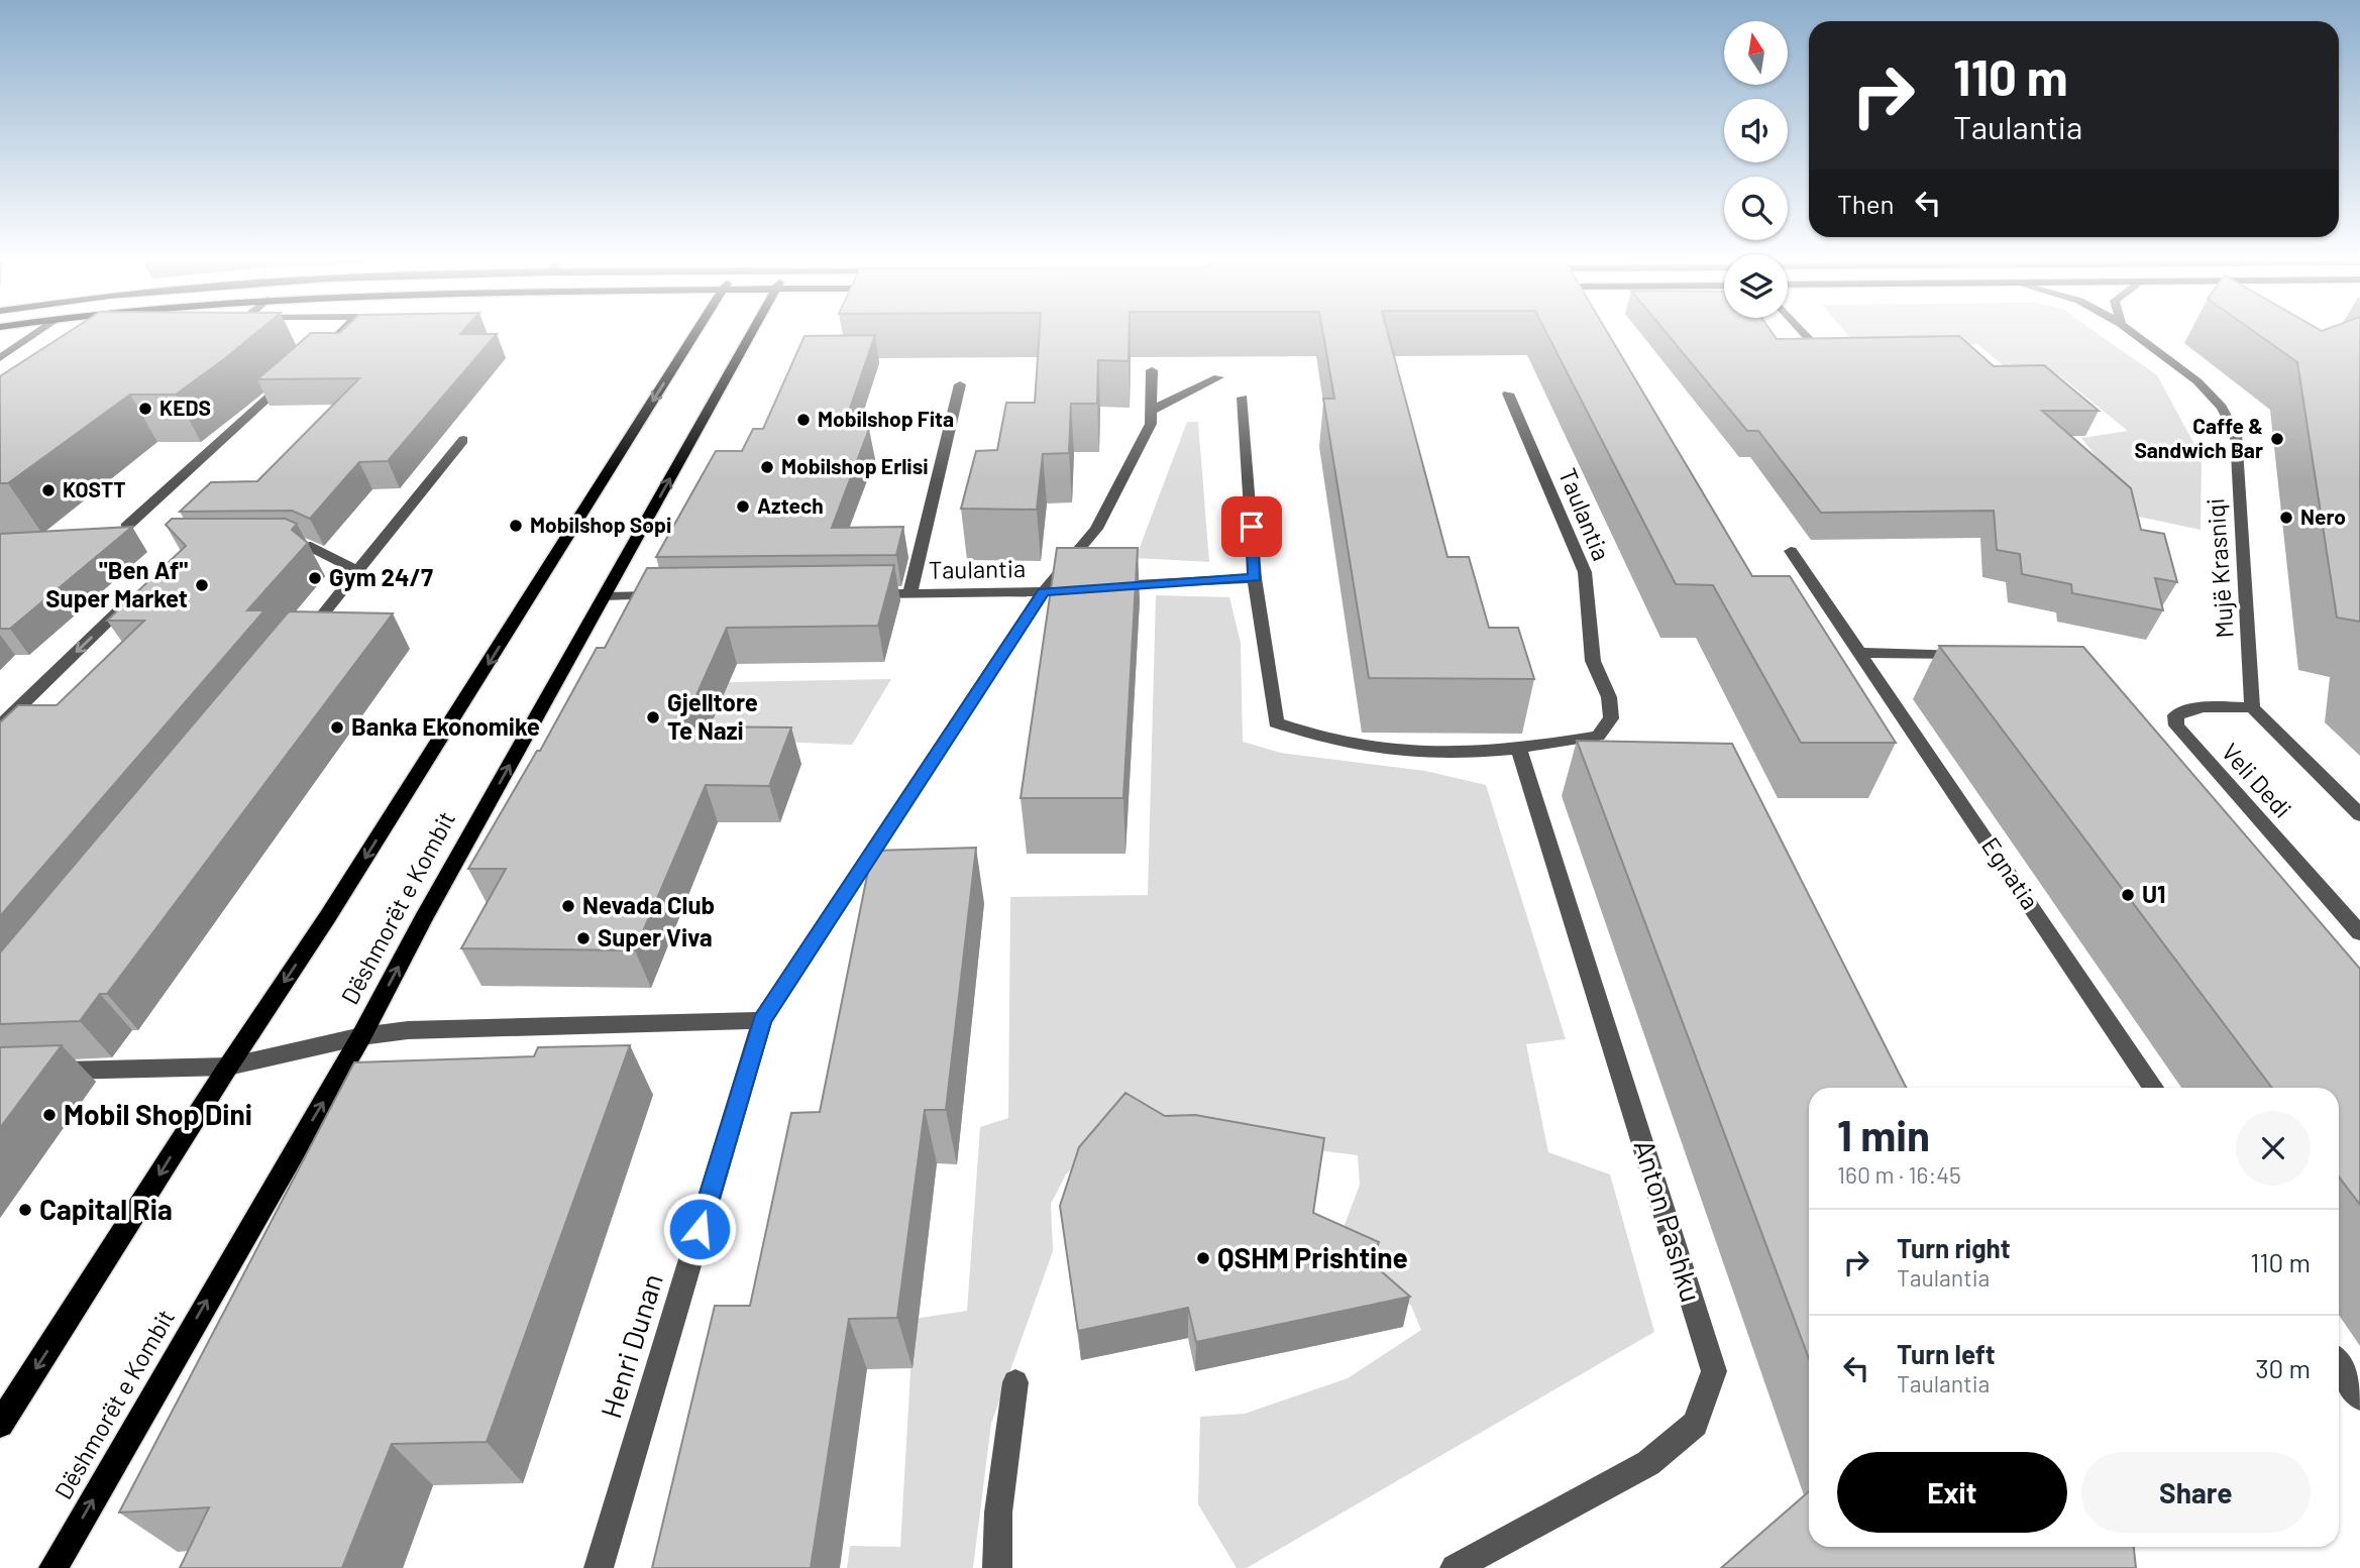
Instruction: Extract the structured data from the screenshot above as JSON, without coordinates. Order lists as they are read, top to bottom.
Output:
{
  "streets": {
    "main road": ["Dëshmorët e Kombit"],
    "street": [
      "Taulantia",
      "Mujë Krasniqi",
      "Veli Dedi",
      "Egnatia",
      "Anton Pashku",
      "Henri Dunan"
    ]
  },
  "crossings": [
    ["Taulantia", "Anton Pashku"],
    ["Taulantia", "Henri Dunan"],
    ["Mujë Krasniqi", "Veli Dedi"]
  ],
  "places": [
    "KEDS",
    "Mobilshop Fita",
    "Caffe & Sandwich Bar",
    "Mobilshop Erlisi",
    "KOSTT",
    "Aztech",
    "Nero",
    "Mobilshop Sopi",
    "Gym 24/7",
    "\"Ben Af\" Super Market",
    "Gjelltore Te Nazi",
    "Banka Ekonomike",
    "U1",
    "Nevada Club",
    "Super Viva",
    "Mobil Shop Dini",
    "Capital Ria",
    "QSHM Prishtine"
  ],
  "north": "top",
  "page": {
    "turn": ["110 m", "Taulantia"],
    "then": "Then",
    "heading": ["1 min", "160 m · 16:45"],
    "list": [
      {
        "name": "Turn right",
        "note": "Taulantia",
        "value": "110 m"
      },
      {
        "name": "Turn left",
        "note": "Taulantia",
        "value": "30 m"
      }
    ],
    "buttons": ["Exit", "Share"]
  }
}
